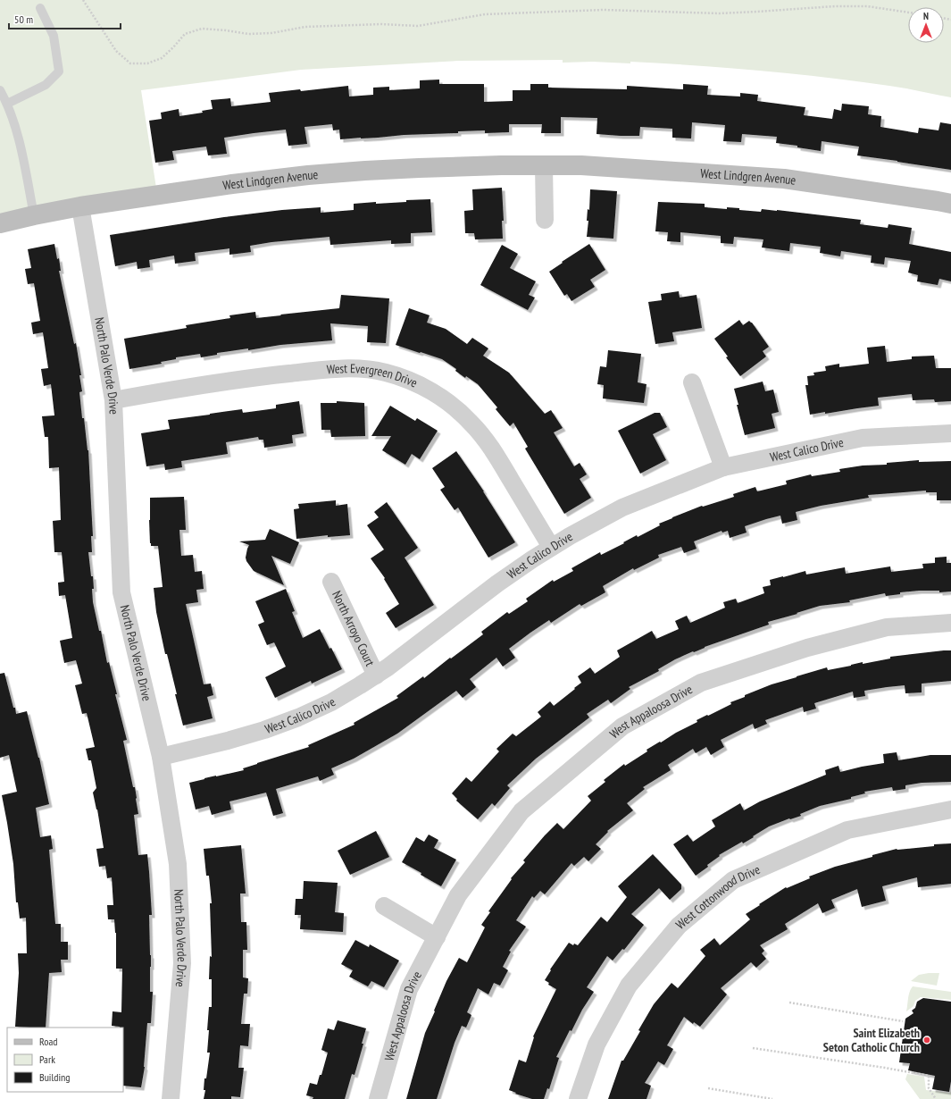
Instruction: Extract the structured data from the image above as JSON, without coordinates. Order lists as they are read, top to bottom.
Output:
{
  "streets": {
    "street": [
      "West Lindgren Avenue",
      "North Palo Verde Drive",
      "West Evergreen Drive",
      "West Calico Drive",
      "North Arroyo Court",
      "West Appaloosa Drive",
      "West Cottonwood Drive"
    ]
  },
  "crossings": [
    ["West Lindgren Avenue", "North Palo Verde Drive"],
    ["North Palo Verde Drive", "West Evergreen Drive"],
    ["North Palo Verde Drive", "West Calico Drive"],
    ["West Evergreen Drive", "West Calico Drive"],
    ["West Calico Drive", "North Arroyo Court"]
  ],
  "places": ["Saint Elizabeth Seton Catholic Church"],
  "legend": ["Road", "Park", "Building"],
  "scale_bar": "50 m",
  "north": "top"
}
